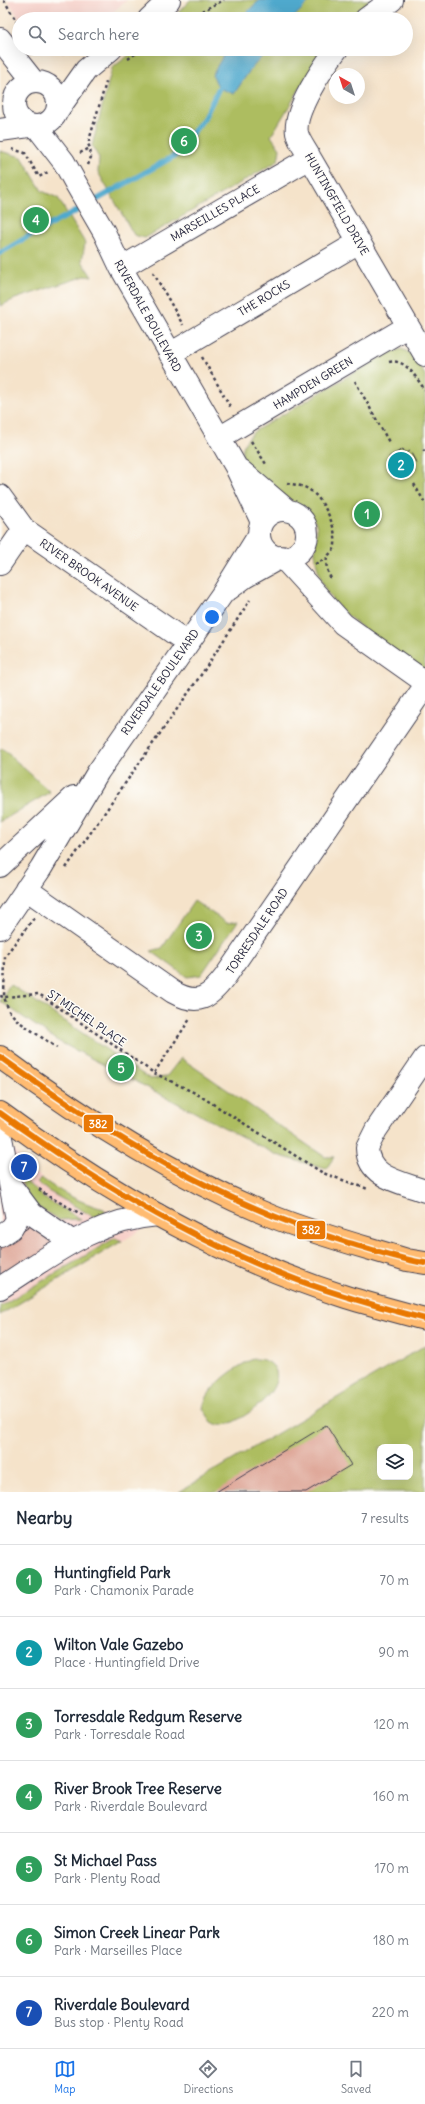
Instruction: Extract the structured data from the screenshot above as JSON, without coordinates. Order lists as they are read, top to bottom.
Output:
{
  "streets": {
    "street": [
      "HUNTINGFIELD DRIVE",
      "MARSEILLES PLACE",
      "THE ROCKS",
      "RIVERDALE BOULEVARD",
      "HAMPDEN GREEN",
      "RIVER BROOK AVENUE",
      "TORRESDALE ROAD"
    ],
    "path": ["ST MICHEL PLACE"]
  },
  "crossings": [
    ["HUNTINGFIELD DRIVE", "MARSEILLES PLACE"],
    ["HUNTINGFIELD DRIVE", "THE ROCKS"],
    ["HUNTINGFIELD DRIVE", "HAMPDEN GREEN"],
    ["MARSEILLES PLACE", "RIVERDALE BOULEVARD"],
    ["THE ROCKS", "RIVERDALE BOULEVARD"],
    ["RIVERDALE BOULEVARD", "HAMPDEN GREEN"],
    ["RIVERDALE BOULEVARD", "RIVER BROOK AVENUE"]
  ],
  "lines": ["transit line 382"],
  "north": "top left",
  "page": {
    "search": "Search here",
    "pins": [
      "6",
      "4",
      "2",
      "1",
      "3",
      "5",
      "7"
    ],
    "heading": ["Nearby", "7 results"],
    "list": [
      {
        "mark": "1",
        "name": "Huntingfield Park",
        "note": "Park · Chamonix Parade",
        "value": "70 m"
      },
      {
        "mark": "2",
        "name": "Wilton Vale Gazebo",
        "note": "Place · Huntingfield Drive",
        "value": "90 m"
      },
      {
        "mark": "3",
        "name": "Torresdale Redgum Reserve",
        "note": "Park · Torresdale Road",
        "value": "120 m"
      },
      {
        "mark": "4",
        "name": "River Brook Tree Reserve",
        "note": "Park · Riverdale Boulevard",
        "value": "160 m"
      },
      {
        "mark": "5",
        "name": "St Michael Pass",
        "note": "Park · Plenty Road",
        "value": "170 m"
      },
      {
        "mark": "6",
        "name": "Simon Creek Linear Park",
        "note": "Park · Marseilles Place",
        "value": "180 m"
      },
      {
        "mark": "7",
        "name": "Riverdale Boulevard",
        "note": "Bus stop · Plenty Road",
        "value": "220 m"
      }
    ],
    "nav": ["Map", "Directions", "Saved"]
  }
}
